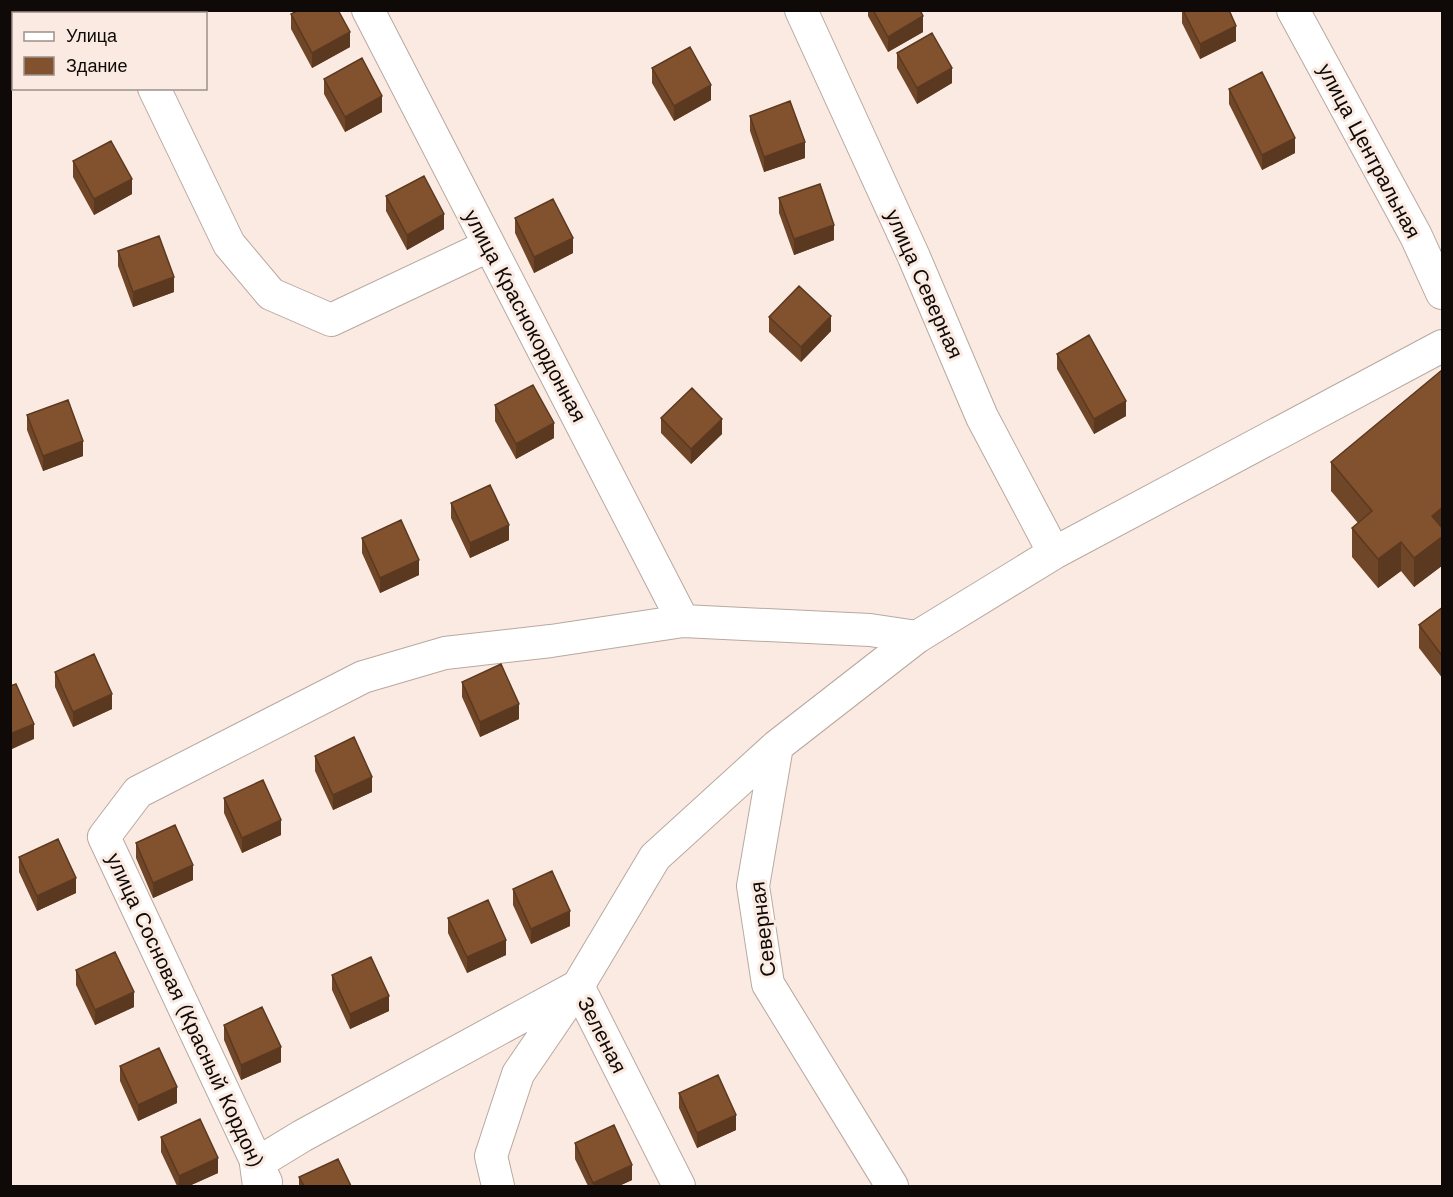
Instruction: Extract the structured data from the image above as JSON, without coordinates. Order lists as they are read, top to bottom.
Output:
{
  "streets": {
    "street": [
      "улица Центральная",
      "улица Северная",
      "улица Краснокордонная",
      "Северная",
      "улица Сосновая (Красный Кордон)",
      "Зеленая"
    ]
  },
  "crossings": [
    ["улица Краснокордонная", "улица Сосновая (Красный Кордон)"]
  ],
  "legend": ["Улица", "Здание"]
}
